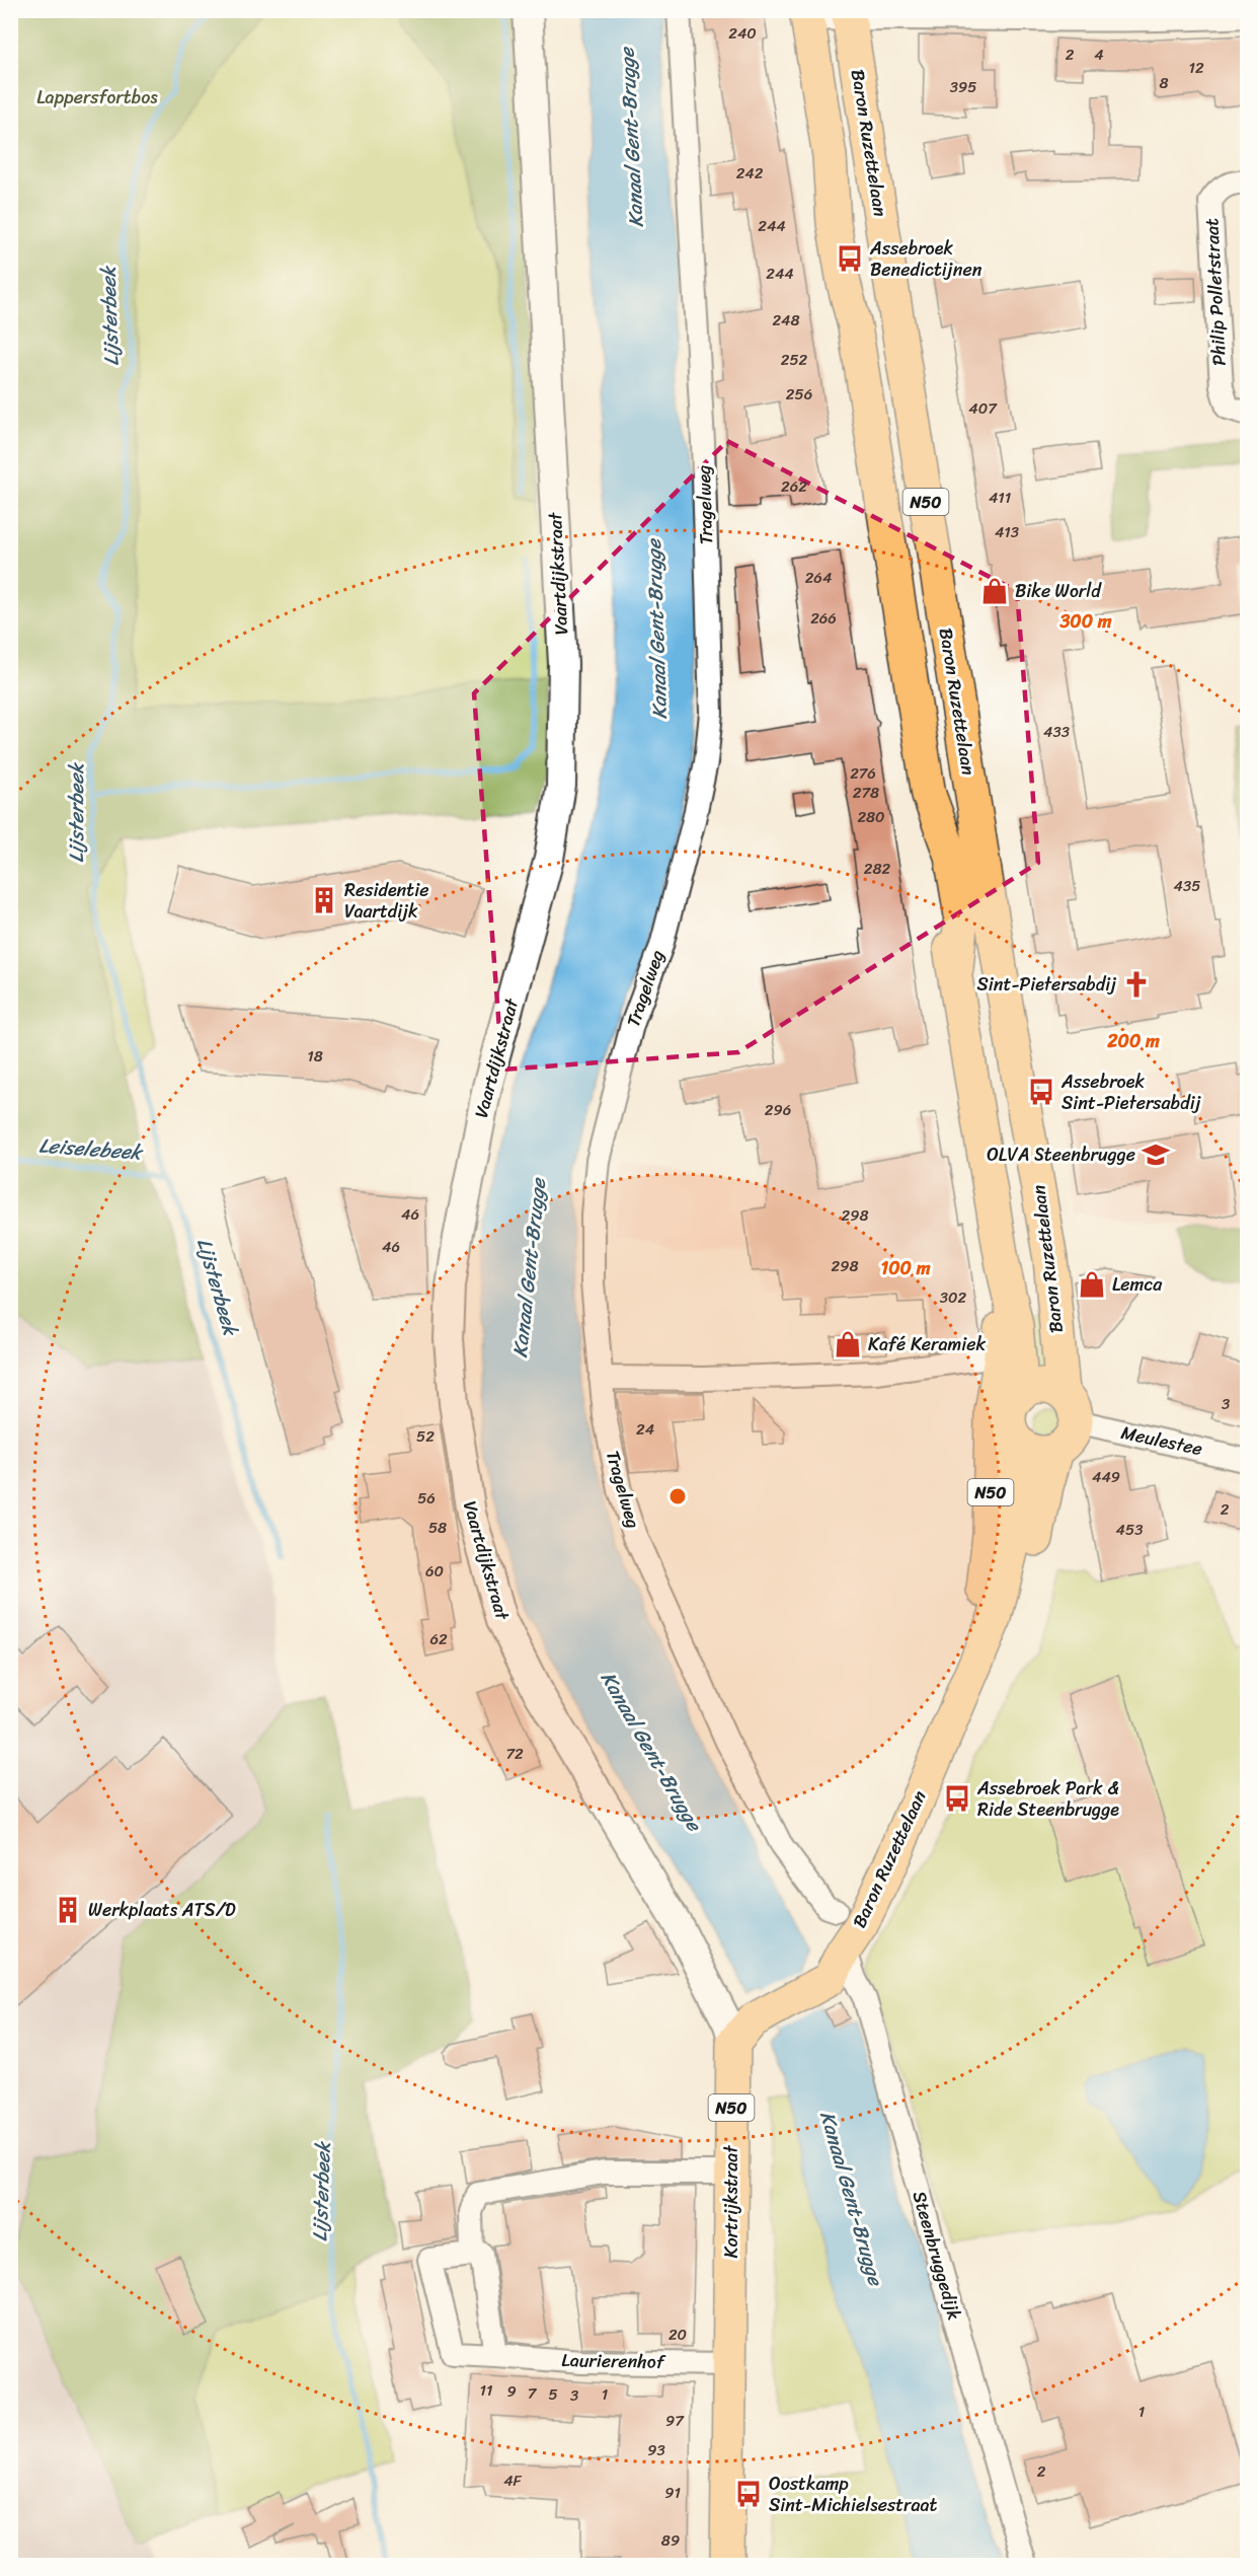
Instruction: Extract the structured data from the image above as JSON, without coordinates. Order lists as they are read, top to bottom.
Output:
{
  "streets": {
    "main road": ["Baron Ruzettelaan", "N50", "Kortrijkstraat"],
    "street": [
      "Philip Polletstraat",
      "Tragelweg",
      "Vaartdijkstraat",
      "Meulestee",
      "Steenbruggedijk",
      "Laurierenhof"
    ]
  },
  "crossings": [
    ["Baron Ruzettelaan", "N50"],
    ["Baron Ruzettelaan", "Vaartdijkstraat"],
    ["Baron Ruzettelaan", "Meulestee"],
    ["Baron Ruzettelaan", "Kortrijkstraat"],
    ["Baron Ruzettelaan", "Steenbruggedijk"],
    ["N50", "Meulestee"],
    ["N50", "Kortrijkstraat"],
    ["N50", "Laurierenhof"],
    ["Vaartdijkstraat", "Kortrijkstraat"],
    ["Kortrijkstraat", "Laurierenhof"]
  ],
  "water": ["Kanaal Gent-Brugge", "Lijsterbeek", "Leiselebeek"],
  "parks": ["Lappersfortbos"],
  "places": {
    "bus stop": [
      "Assebroek Benedictijnen",
      "Assebroek Sint-Pietersabdij",
      "Assebroek Park & Ride Steenbrugge",
      "Oostkamp Sint-Michielsestraat"
    ],
    "shop": ["Bike World", "Lemca", "Kafé Keramiek"],
    "building": ["Residentie Vaartdijk", "Werkplaats ATS/D"],
    "church": ["Sint-Pietersabdij"],
    "school or university": ["OLVA Steenbrugge"]
  },
  "house_numbers": [
    "240",
    "2",
    "4",
    "12",
    "8",
    "395",
    "242",
    "244",
    "244",
    "248",
    "252",
    "256",
    "407",
    "262",
    "411",
    "413",
    "264",
    "266",
    "433",
    "276",
    "278",
    "280",
    "282",
    "435",
    "18",
    "296",
    "46",
    "298",
    "46",
    "298",
    "302",
    "3",
    "24",
    "52",
    "449",
    "56",
    "2",
    "58",
    "453",
    "60",
    "62",
    "72",
    "20",
    "11",
    "9",
    "7",
    "5",
    "1",
    "3",
    "1",
    "97",
    "93",
    "2",
    "4F",
    "91",
    "89"
  ],
  "rings": ["300 m", "200 m", "100 m"]
}
